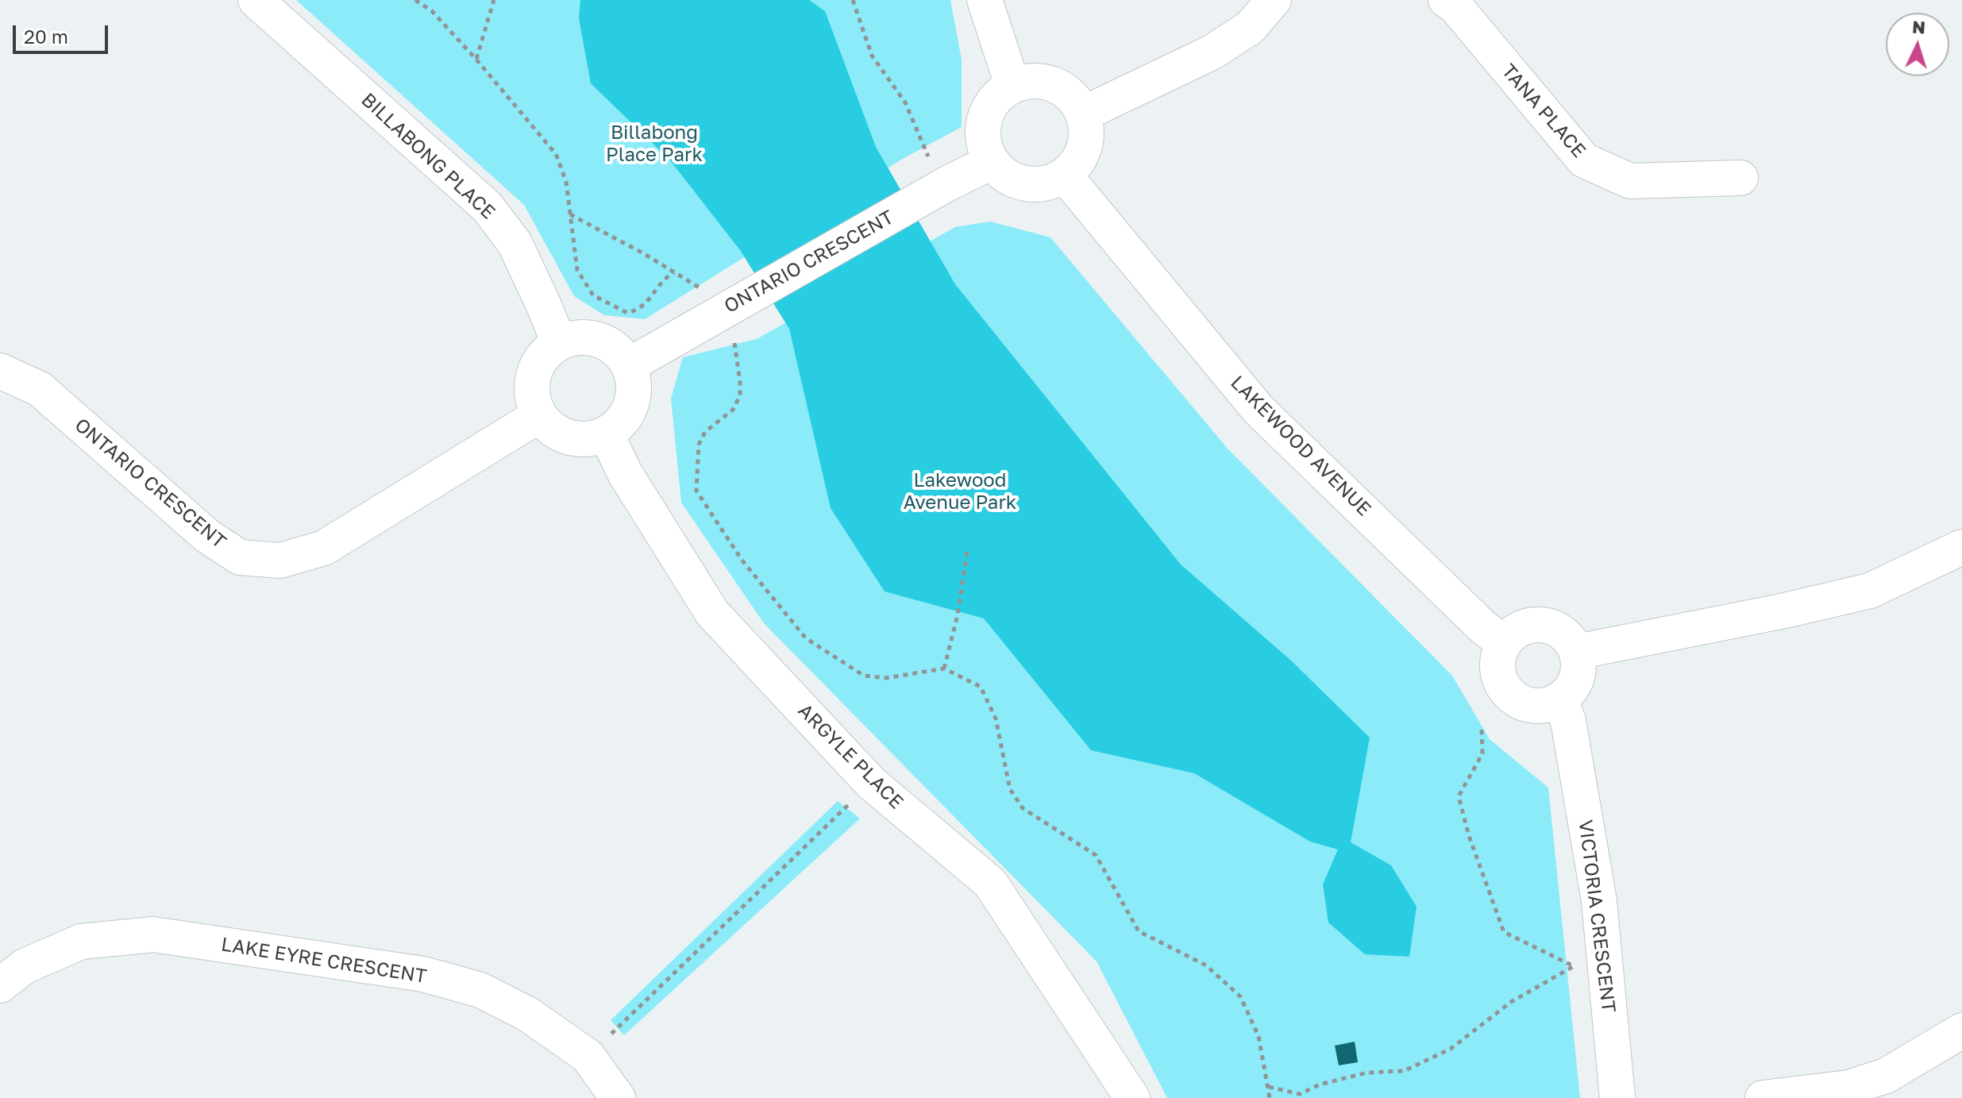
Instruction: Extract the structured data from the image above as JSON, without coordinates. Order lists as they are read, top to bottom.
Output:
{
  "streets": {
    "street": [
      "TANA PLACE",
      "BILLABONG PLACE",
      "ONTARIO CRESCENT",
      "LAKEWOOD AVENUE",
      "ARGYLE PLACE",
      "VICTORIA CRESCENT",
      "LAKE EYRE CRESCENT"
    ]
  },
  "crossings": [
    ["BILLABONG PLACE", "ONTARIO CRESCENT"],
    ["BILLABONG PLACE", "ARGYLE PLACE"],
    ["ONTARIO CRESCENT", "LAKEWOOD AVENUE"],
    ["ONTARIO CRESCENT", "ARGYLE PLACE"],
    ["LAKEWOOD AVENUE", "VICTORIA CRESCENT"]
  ],
  "parks": ["Billabong Place Park", "Lakewood Avenue Park"],
  "scale_bar": "20 m",
  "north": "top"
}
